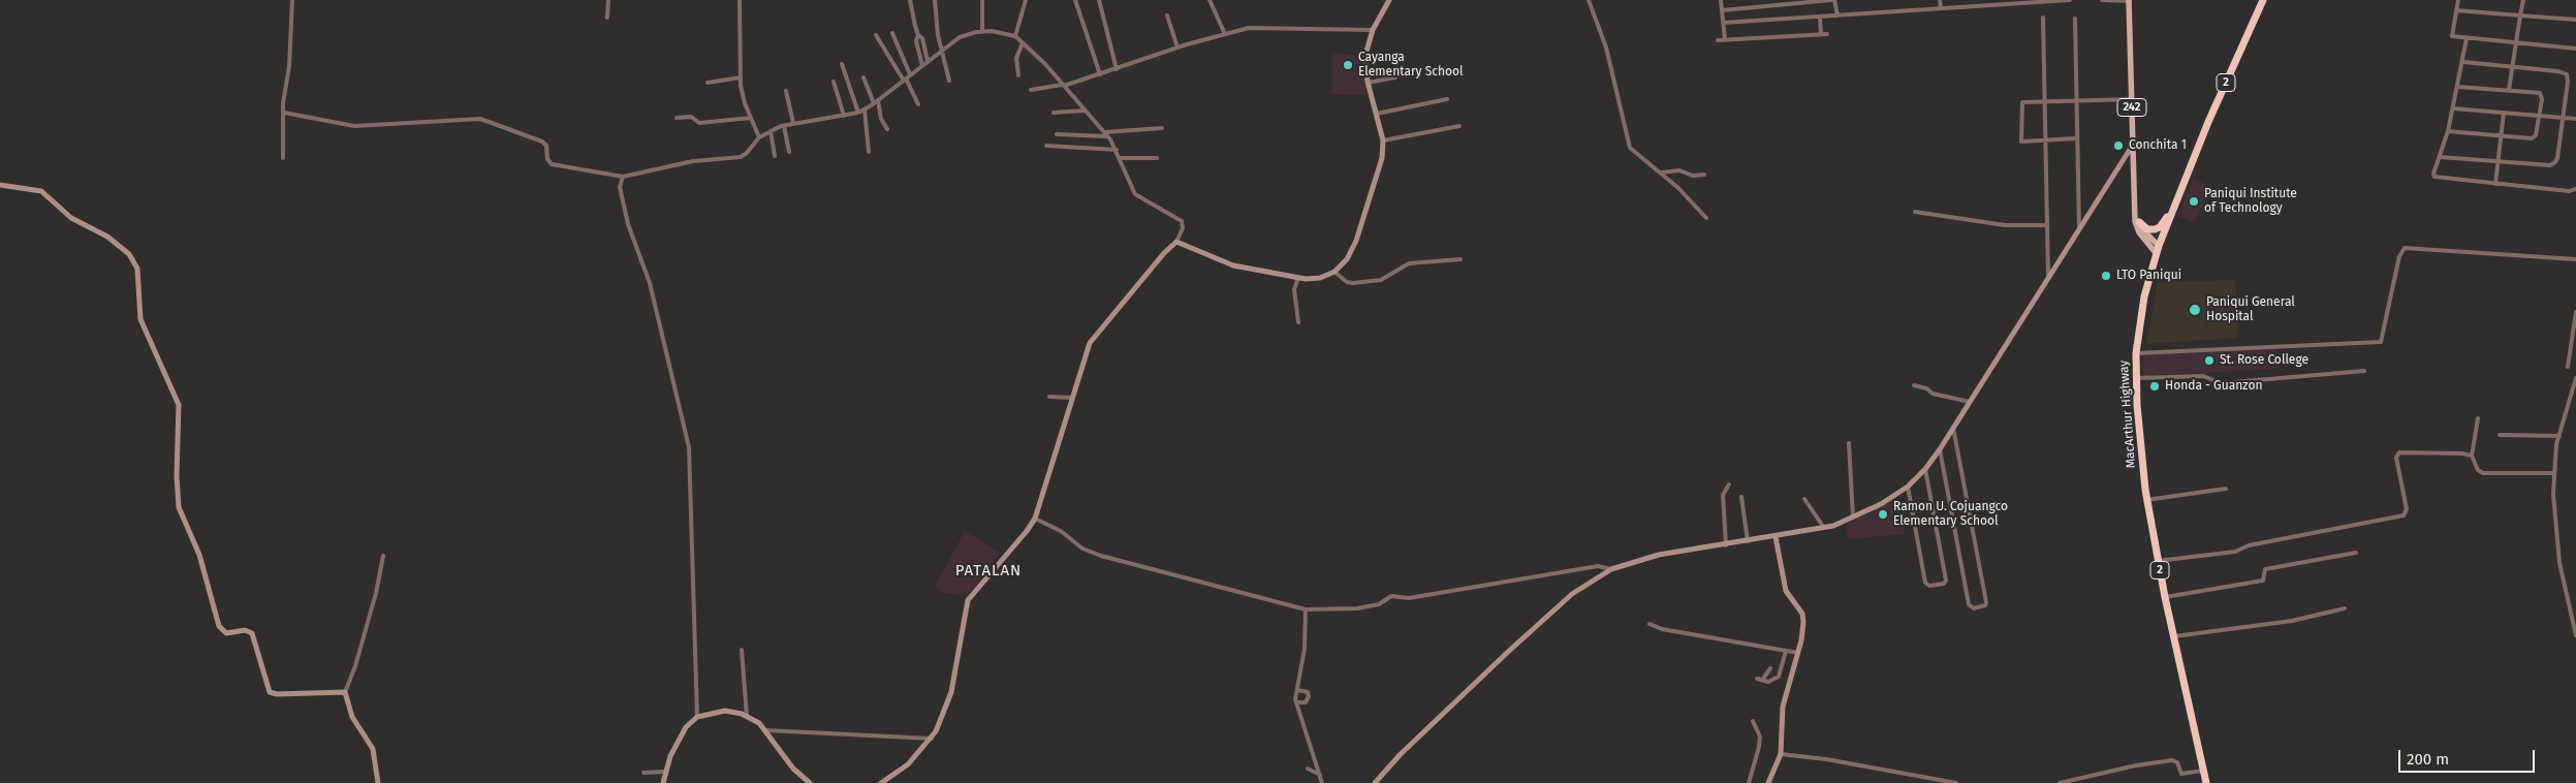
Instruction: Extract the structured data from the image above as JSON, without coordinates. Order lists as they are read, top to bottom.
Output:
{
  "streets": {
    "highway": ["2", "MacArthur Highway"],
    "main road": ["242"]
  },
  "crossings": [
    ["242", "MacArthur Highway"]
  ],
  "districts": ["PATALAN"],
  "places": [
    "Cayanga Elementary School",
    "Conchita 1",
    "Paniqui Institute of Technology",
    "LTO Paniqui",
    "Paniqui General Hospital",
    "St. Rose College",
    "Honda - Guanzon",
    "Ramon U. Cojuangco Elementary School"
  ],
  "scale_bar": "200 m"
}
